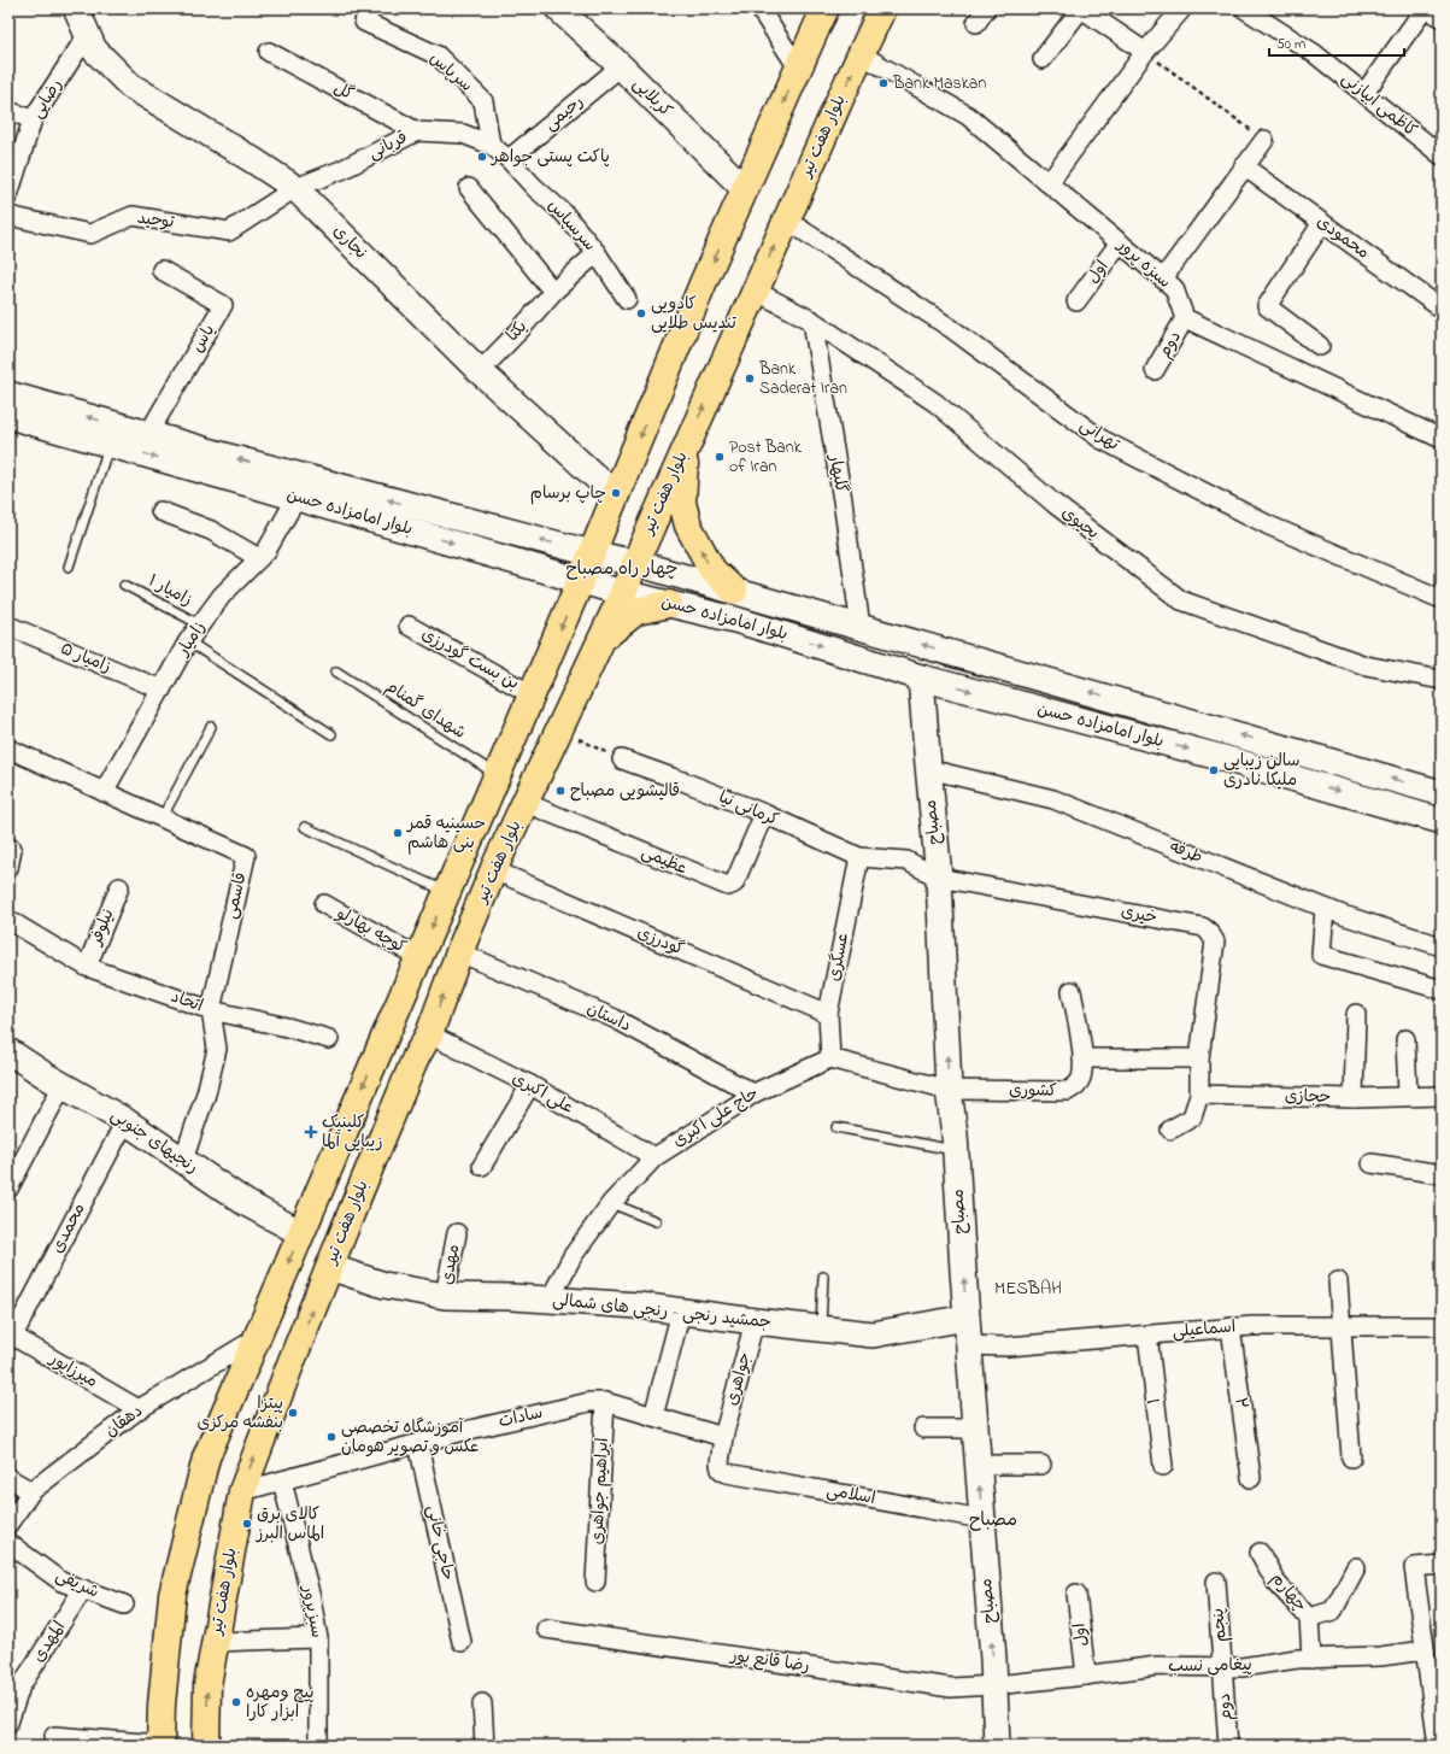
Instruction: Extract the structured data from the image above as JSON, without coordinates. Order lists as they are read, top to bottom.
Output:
{
  "streets": {
    "main road": ["بلوار هفت تیر"],
    "street": [
      "سرپاس",
      "گل",
      "کربلایی",
      "رضایی",
      "کاظمی ابیازنی",
      "رحیمی",
      "قربانی",
      "توحید",
      "سرسپاس",
      "محمودی",
      "نجاری",
      "سبزه پرور",
      "اول",
      "یکتا",
      "یاس",
      "دوم",
      "تهرانی",
      "گلبهار",
      "بلوار امامزاده حسن",
      "یحیوی",
      "زامیار",
      "زامیار ۵",
      "بن بست گودرزی",
      "کرمانی نیا",
      "مصباح",
      "طرفه",
      "عظیمی",
      "قاسمی",
      "خیری",
      "نیلوفر",
      "کوچه بهارلو",
      "گودرزی",
      "عسگری",
      "اتحاد",
      "داستان",
      "کشوری",
      "علی اکبری",
      "حجازی",
      "حاج علی اکبری",
      "رنجیهای جنوبی",
      "محمدی",
      "مهدی",
      "جمشید رنجی - رنجی های شمالی",
      "اسماعیلی",
      "میرزاپور",
      "جواهری",
      "۱",
      "۲",
      "سادات",
      "دهقان",
      "ابراهیم جواهری",
      "اسلامی",
      "حاجی خانی",
      "شریفی",
      "چهارم",
      "سبزپرور",
      "پنجم",
      "المهدی",
      "رضا قانع پور",
      "پیغامی نسب"
    ],
    "lane": ["زامیار ۱", "شهدای گمنام"]
  },
  "crossings": [
    ["سرپاس", "قربانی"],
    ["گل", "قربانی"],
    ["کربلایی", "رحیمی"],
    ["رضایی", "نجاری"],
    ["رحیمی", "قربانی"],
    ["رحیمی", "سرسپاس"],
    ["بلوار هفت تیر", "سبزه پرور"],
    ["بلوار هفت تیر", "تهرانی"],
    ["بلوار هفت تیر", "بلوار امامزاده حسن"],
    ["بلوار هفت تیر", "یحیوی"],
    ["بلوار هفت تیر", "عظیمی"],
    ["بلوار هفت تیر", "گودرزی"],
    ["بلوار هفت تیر", "داستان"],
    ["بلوار هفت تیر", "علی اکبری"],
    ["بلوار هفت تیر", "جمشید رنجی - رنجی های شمالی"],
    ["بلوار هفت تیر", "سادات"],
    ["قربانی", "توحید"],
    ["قربانی", "سرسپاس"],
    ["قربانی", "نجاری"],
    ["توحید", "نجاری"],
    ["سرسپاس", "یکتا"],
    ["نجاری", "یکتا"],
    ["سبزه پرور", "اول"],
    ["سبزه پرور", "دوم"],
    ["اول", "پیغامی نسب"],
    ["یاس", "بلوار امامزاده حسن"],
    ["دوم", "پنجم"],
    ["دوم", "پیغامی نسب"],
    ["گلبهار", "بلوار امامزاده حسن"],
    ["گلبهار", "یحیوی"],
    ["بلوار امامزاده حسن", "زامیار"],
    ["بلوار امامزاده حسن", "مصباح"],
    ["زامیار ۱", "زامیار"],
    ["زامیار", "زامیار ۵"],
    ["زامیار", "قاسمی"],
    ["کرمانی نیا", "مصباح"],
    ["کرمانی نیا", "عظیمی"],
    ["کرمانی نیا", "خیری"],
    ["کرمانی نیا", "عسگری"],
    ["مصباح", "طرفه"],
    ["مصباح", "خیری"],
    ["مصباح", "کشوری"],
    ["مصباح", "جمشید رنجی - رنجی های شمالی"],
    ["مصباح", "اسماعیلی"],
    ["مصباح", "اسلامی"],
    ["مصباح", "رضا قانع پور"],
    ["مصباح", "پیغامی نسب"],
    ["قاسمی", "اتحاد"],
    ["قاسمی", "رنجیهای جنوبی"],
    ["خیری", "حجازی"],
    ["نیلوفر", "اتحاد"],
    ["گودرزی", "عسگری"],
    ["عسگری", "حاج علی اکبری"],
    ["داستان", "حاج علی اکبری"],
    ["علی اکبری", "حاج علی اکبری"],
    ["حاج علی اکبری", "جمشید رنجی - رنجی های شمالی"],
    ["رنجیهای جنوبی", "محمدی"],
    ["محمدی", "میرزاپور"],
    ["مهدی", "جمشید رنجی - رنجی های شمالی"],
    ["جمشید رنجی - رنجی های شمالی", "جواهری"],
    ["اسماعیلی", "۱"],
    ["اسماعیلی", "۲"],
    ["میرزاپور", "دهقان"],
    ["جواهری", "اسلامی"],
    ["سادات", "ابراهیم جواهری"],
    ["سادات", "حاجی خانی"],
    ["سادات", "سبزپرور"],
    ["شریفی", "المهدی"],
    ["پنجم", "پیغامی نسب"],
    ["رضا قانع پور", "پیغامی نسب"]
  ],
  "one_way": ["مصباح"],
  "districts": ["چهار راه مصباح", "MESBAH", "مصباح"],
  "places": {
    "other": [
      "Bank Maskan",
      "پاکت پستی جواهر",
      "کادویی تندیس طلایی",
      "Bank Saderat Iran",
      "Post Bank of Iran",
      "چاپ برسام",
      "سالن زیبایی ملیکا نادری",
      "قالیشویی مصباح",
      "حسینیه قمر بنی هاشم",
      "پیتزا بنفشه مرکزی",
      "آموزشگاه تخصصی عکس و تصویر هومان",
      "کالای برق الماس البرز",
      "پیچ ومهره ابزار کارا"
    ],
    "health": ["کلینیک زیبایی آلما"]
  },
  "scale_bar": "50 m"
}
